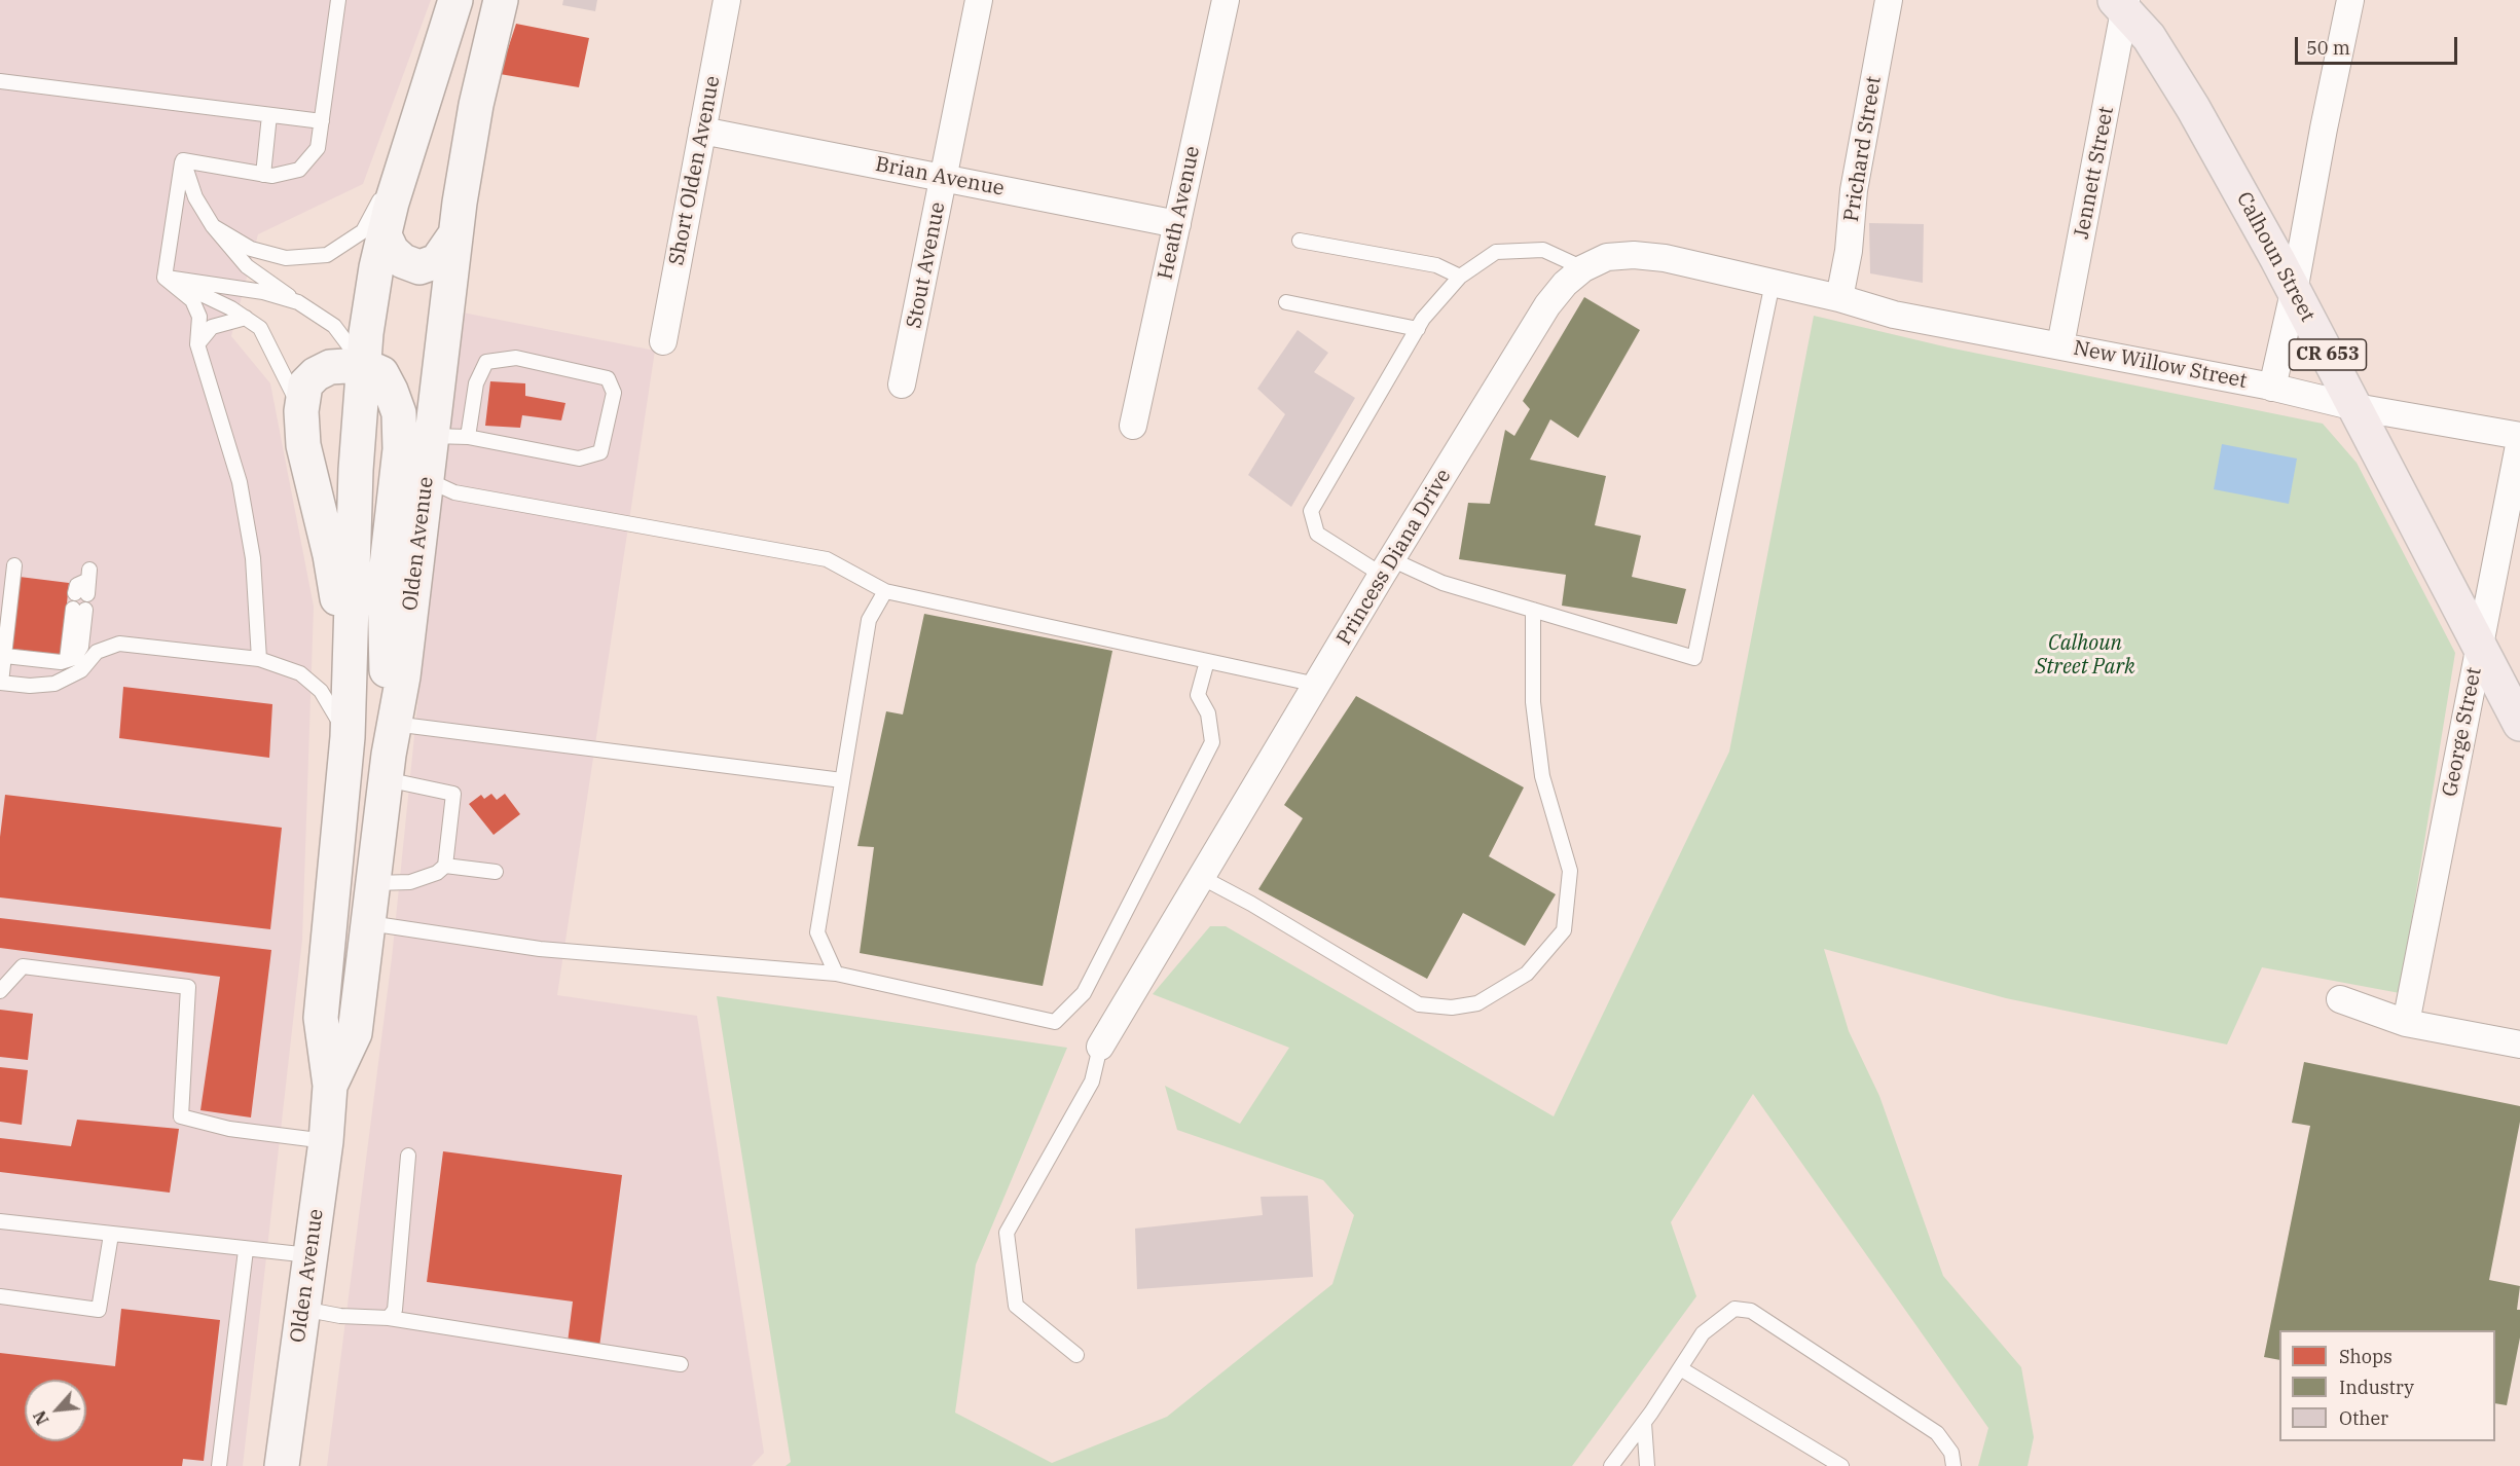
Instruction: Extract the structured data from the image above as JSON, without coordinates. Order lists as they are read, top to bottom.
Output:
{
  "streets": {
    "main road": ["Calhoun Street", "CR 653", "Olden Avenue"],
    "street": [
      "Prichard Street",
      "Short Olden Avenue",
      "Jennett Street",
      "Brian Avenue",
      "Heath Avenue",
      "Stout Avenue",
      "New Willow Street",
      "Princess Diana Drive",
      "George Street"
    ]
  },
  "crossings": [
    ["Prichard Street", "New Willow Street"],
    ["Short Olden Avenue", "Brian Avenue"],
    ["Jennett Street", "Calhoun Street"],
    ["Jennett Street", "New Willow Street"],
    ["Brian Avenue", "Heath Avenue"],
    ["Brian Avenue", "Stout Avenue"],
    ["Calhoun Street", "New Willow Street"],
    ["Calhoun Street", "George Street"],
    ["New Willow Street", "Princess Diana Drive"],
    ["New Willow Street", "George Street"]
  ],
  "parks": ["Calhoun Street Park"],
  "legend": ["Shops", "Industry", "Other"],
  "scale_bar": "50 m",
  "north": "bottom left"
}
